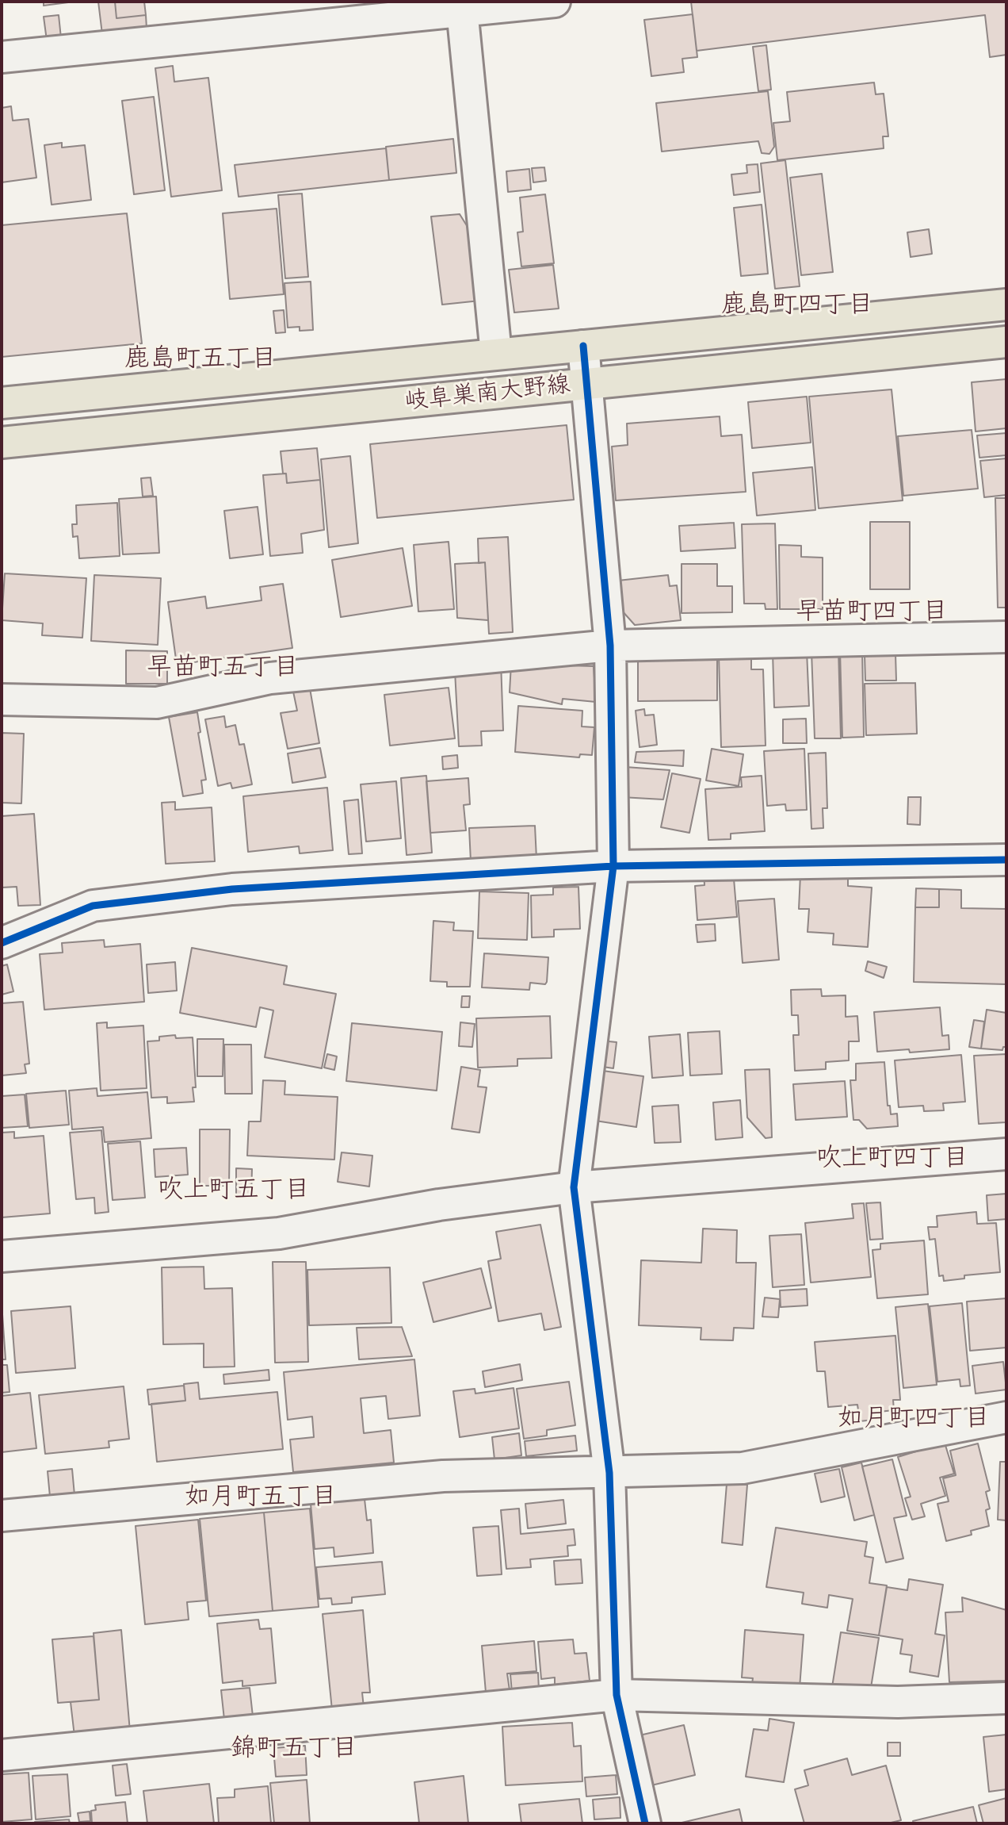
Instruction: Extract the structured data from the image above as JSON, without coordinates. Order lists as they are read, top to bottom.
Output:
{
  "streets": {
    "main road": ["岐阜巣南大野線"]
  },
  "districts": [
    "鹿島町四丁目",
    "鹿島町五丁目",
    "早苗町四丁目",
    "早苗町五丁目",
    "吹上町四丁目",
    "吹上町五丁目",
    "如月町四丁目",
    "如月町五丁目",
    "錦町五丁目"
  ]
}
